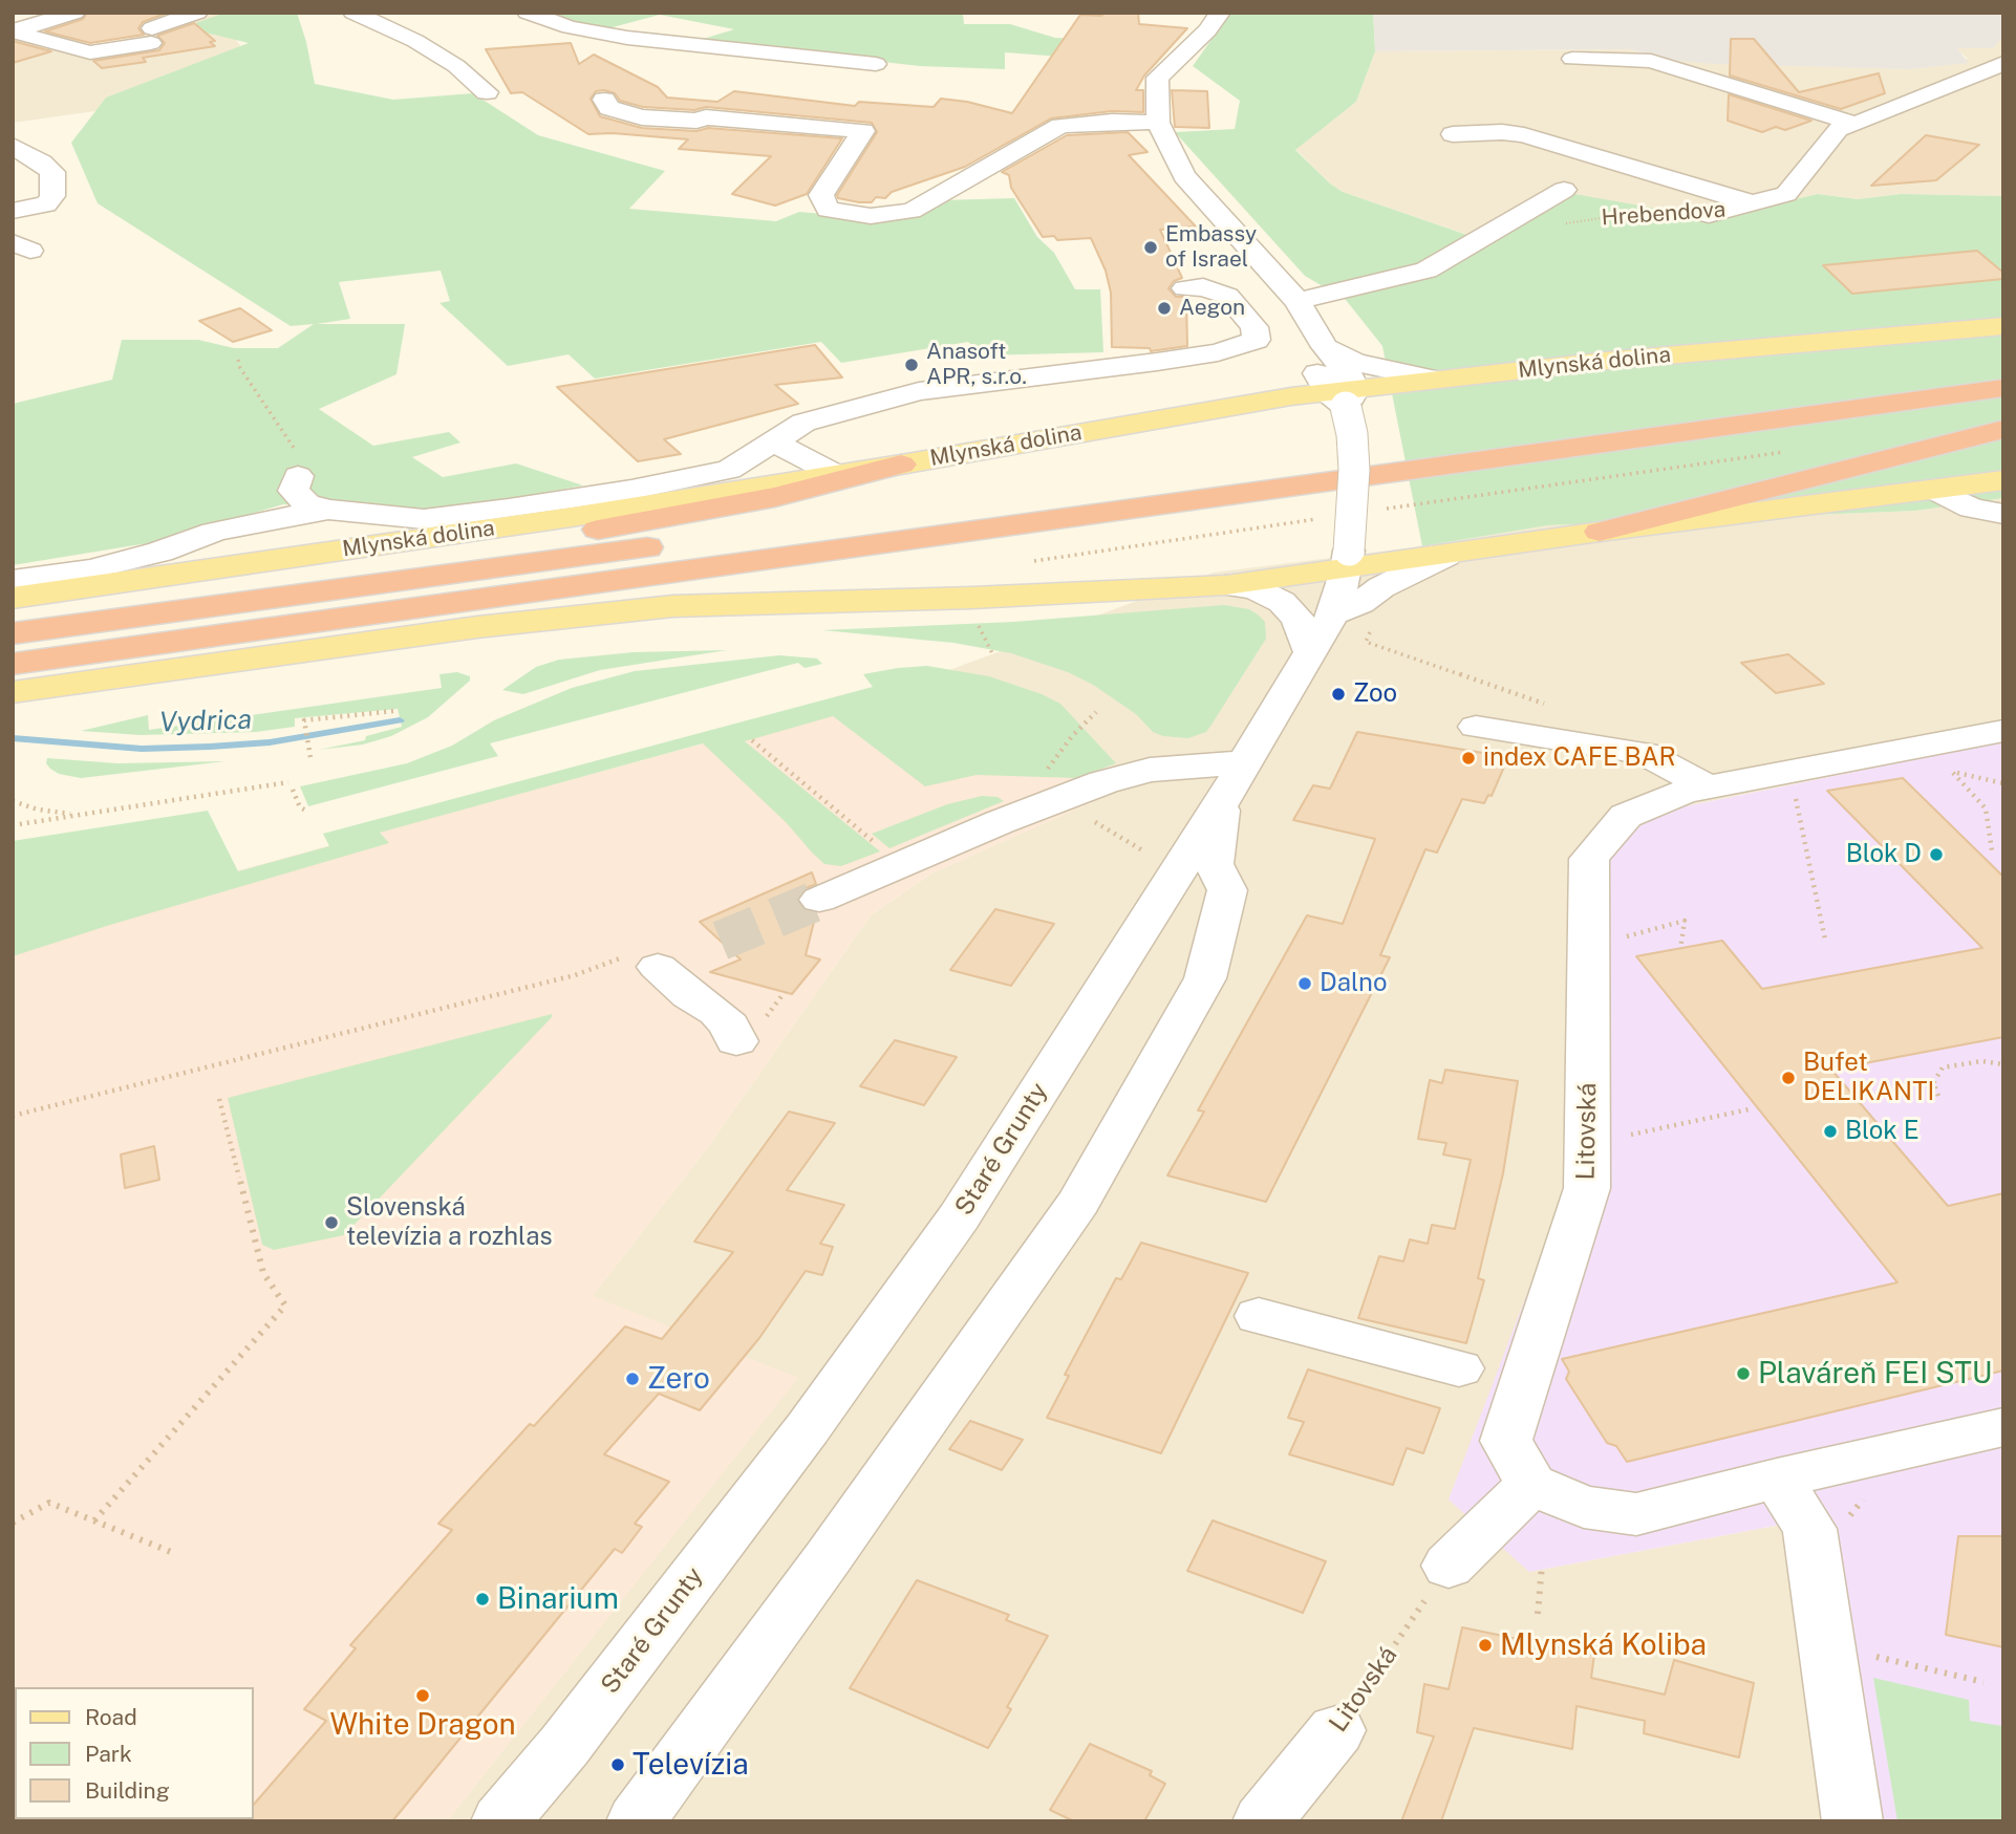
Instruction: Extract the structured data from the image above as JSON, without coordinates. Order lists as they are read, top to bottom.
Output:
{
  "streets": {
    "main road": ["Mlynská dolina"],
    "street": ["Hrebendova", "Litovská", "Staré Grunty"]
  },
  "crossings": [
    ["Mlynská dolina", "Staré Grunty"]
  ],
  "water": ["Vydrica"],
  "places": [
    "Embassy of Israel",
    "Aegon",
    "Anasoft APR, s.r.o.",
    "Zoo",
    "index CAFE BAR",
    "Blok D",
    "Dalno",
    "Bufet DELIKANTI",
    "Blok E",
    "Slovenská televízia a rozhlas",
    "Plaváreň FEI STU",
    "Zero",
    "Binarium",
    "Mlynská Koliba",
    "White Dragon",
    "Televízia"
  ],
  "legend": ["Road", "Park", "Building"]
}
